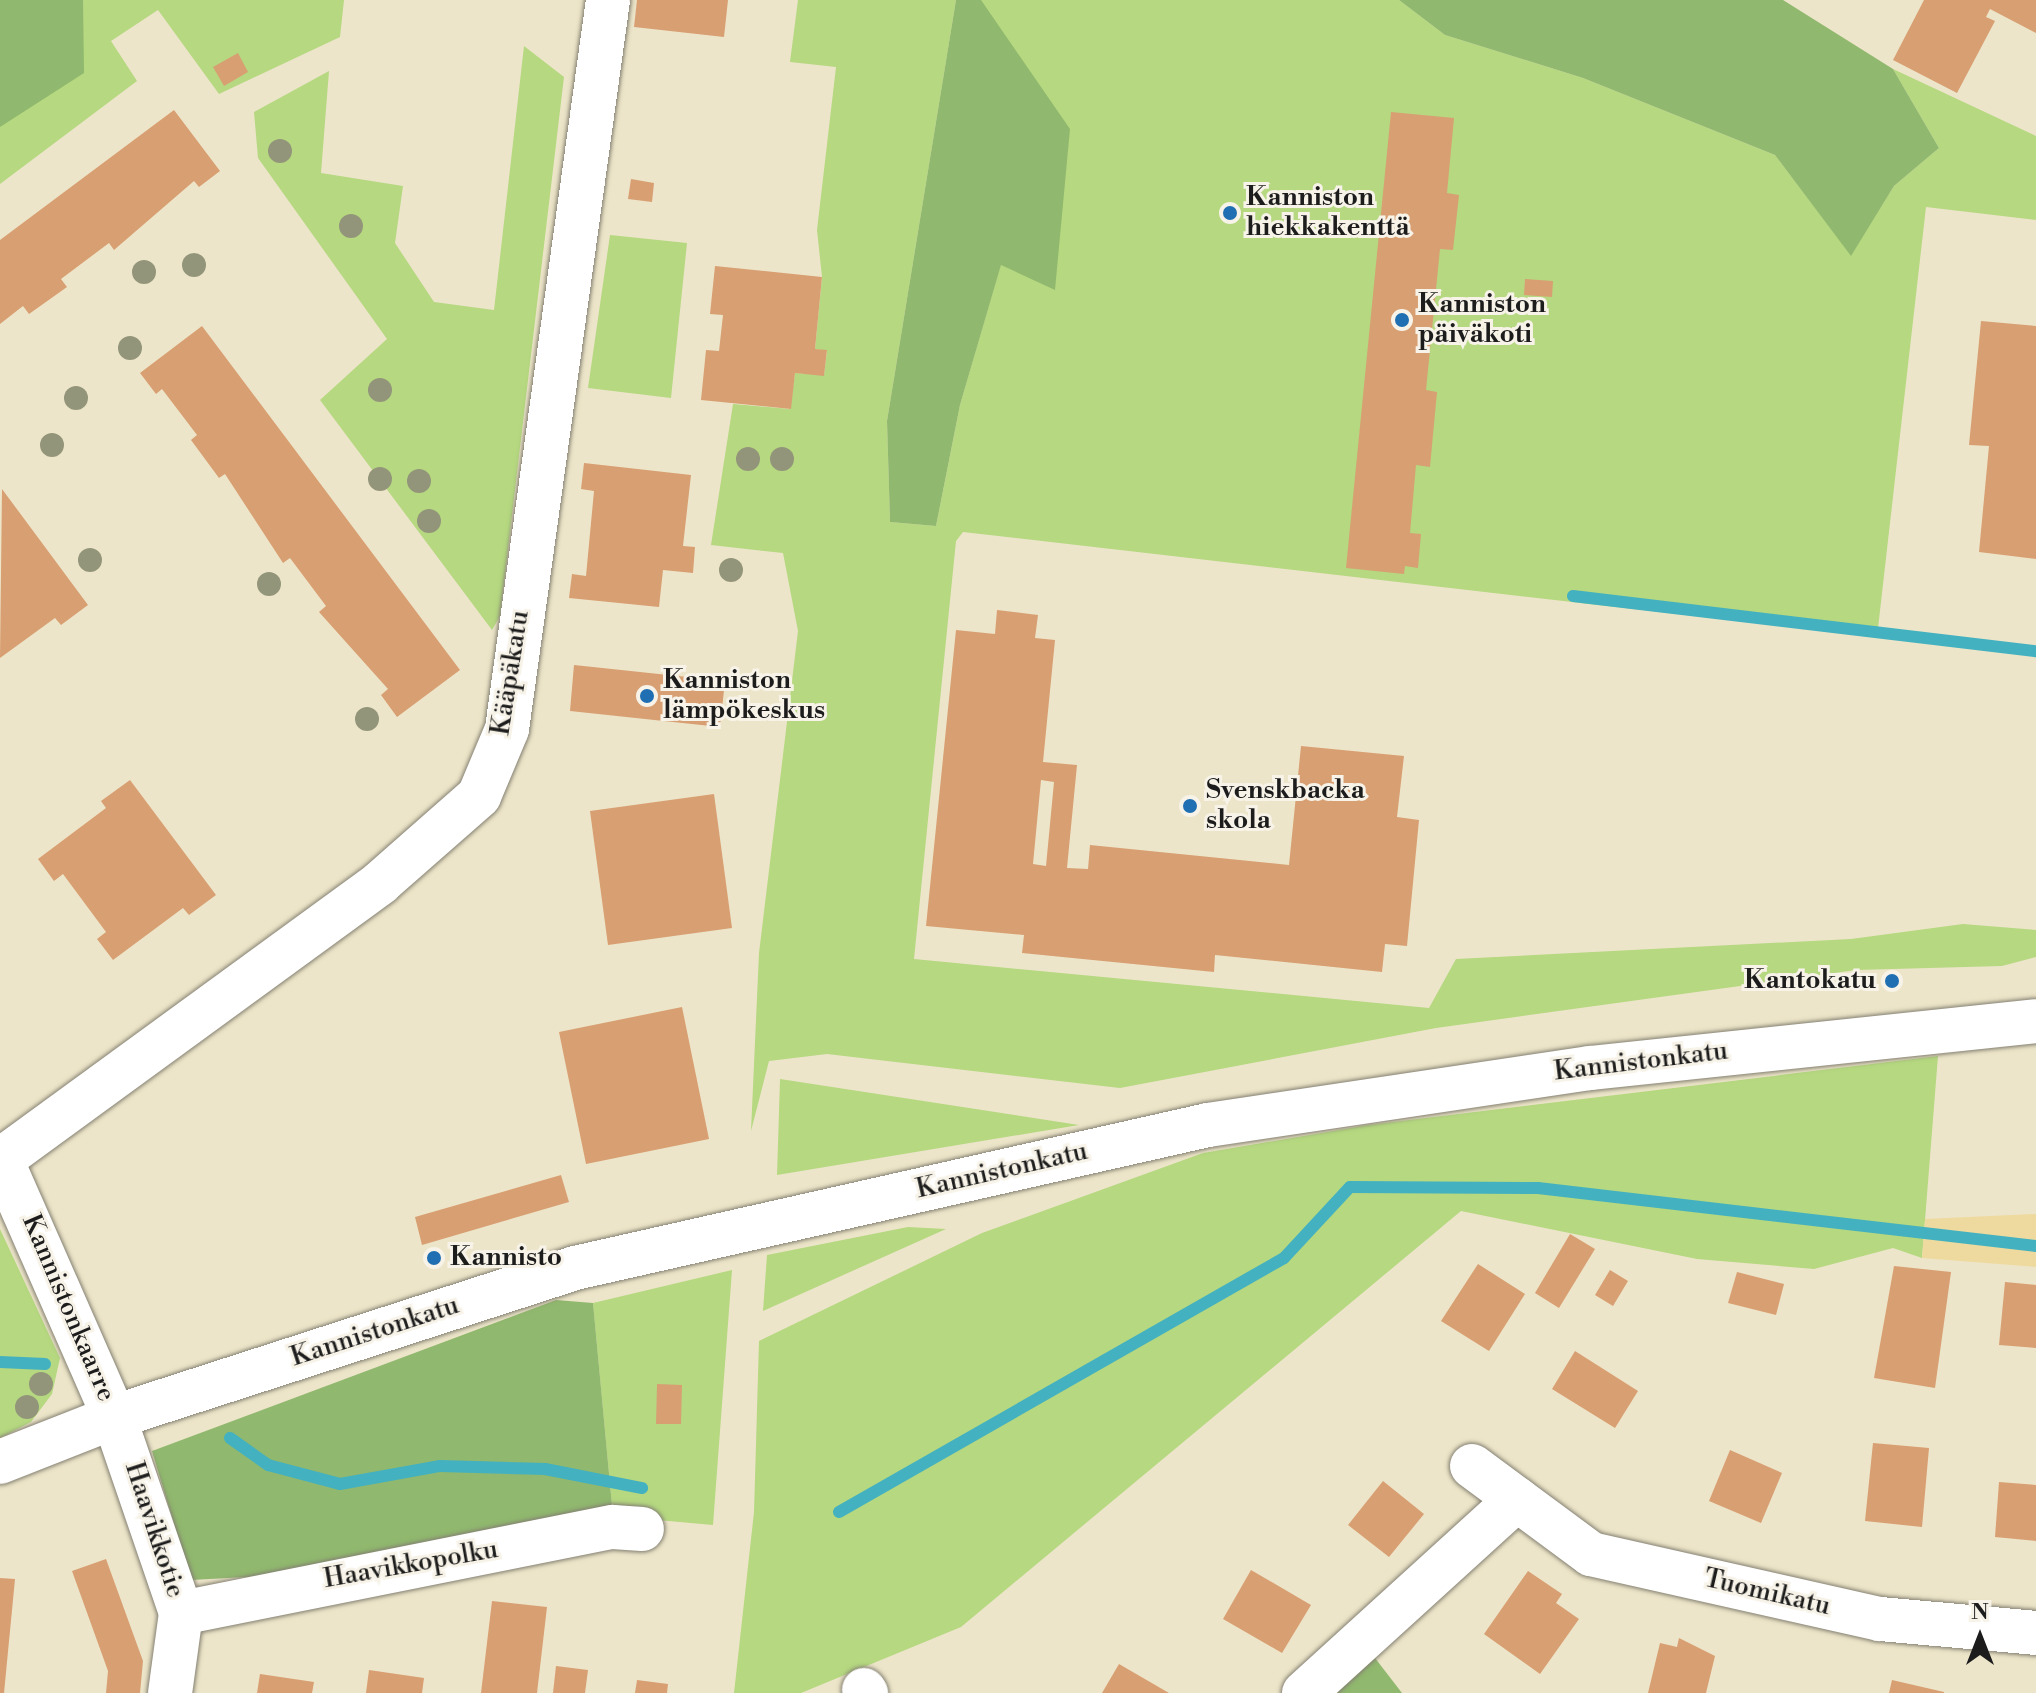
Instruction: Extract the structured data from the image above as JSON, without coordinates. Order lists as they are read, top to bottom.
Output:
{
  "streets": {
    "street": [
      "Kääpäkatu",
      "Kannistonkatu",
      "Kannistonkaarre",
      "Haavikkotie",
      "Haavikkopolku",
      "Tuomikatu"
    ]
  },
  "crossings": [
    ["Kääpäkatu", "Kannistonkaarre"],
    ["Kannistonkatu", "Kannistonkaarre"],
    ["Kannistonkatu", "Haavikkotie"],
    ["Kannistonkaarre", "Haavikkotie"],
    ["Haavikkotie", "Haavikkopolku"]
  ],
  "places": [
    "Kanniston hiekkakenttä",
    "Kanniston päiväkoti",
    "Kanniston lämpökeskus",
    "Svenskbacka skola",
    "Kantokatu",
    "Kannisto"
  ],
  "north": "top"
}
